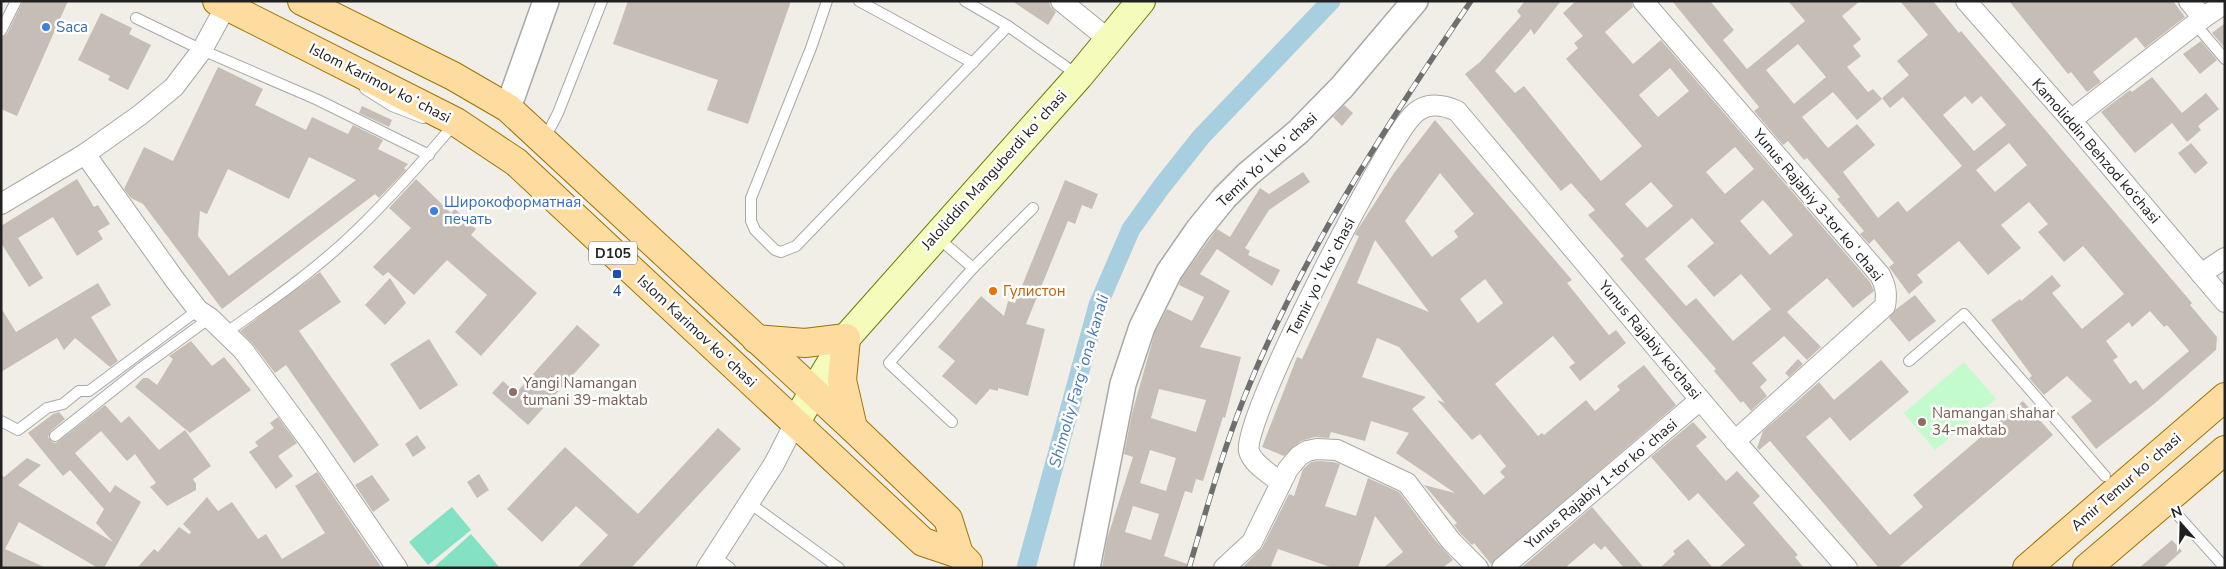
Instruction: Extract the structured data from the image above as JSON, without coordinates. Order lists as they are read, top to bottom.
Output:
{
  "streets": {
    "main road": [
      "Islom Karimov koʻchasi",
      "Jaloliddin Manguberdi koʻchasi",
      "D105",
      "Amir Temur koʻchasi"
    ],
    "street": [
      "Kamoliddin Behzod ko‘chasi",
      "Temir Yoʻl koʻchasi",
      "Yunus Rajabiy 3-tor koʻchasi",
      "Temir yoʻl koʻchasi",
      "Yunus Rajabiy ko‘chasi",
      "Yunus Rajabiy 1-tor koʻchasi"
    ]
  },
  "crossings": [
    ["Islom Karimov koʻchasi", "Jaloliddin Manguberdi koʻchasi"],
    ["Yunus Rajabiy 3-tor koʻchasi", "Yunus Rajabiy ko‘chasi"],
    ["Temir yoʻl koʻchasi", "Yunus Rajabiy ko‘chasi"],
    ["Yunus Rajabiy ko‘chasi", "Yunus Rajabiy 1-tor koʻchasi"]
  ],
  "water": ["Shimoliy Fargʻona kanali"],
  "places": {
    "other": [
      "Saca",
      "Широкоформатная печать",
      "Гулистон",
      "Yangi Namangan tumani 39-maktab",
      "Namangan shahar 34-maktab"
    ],
    "transit": ["4"]
  },
  "north": "top"
}
